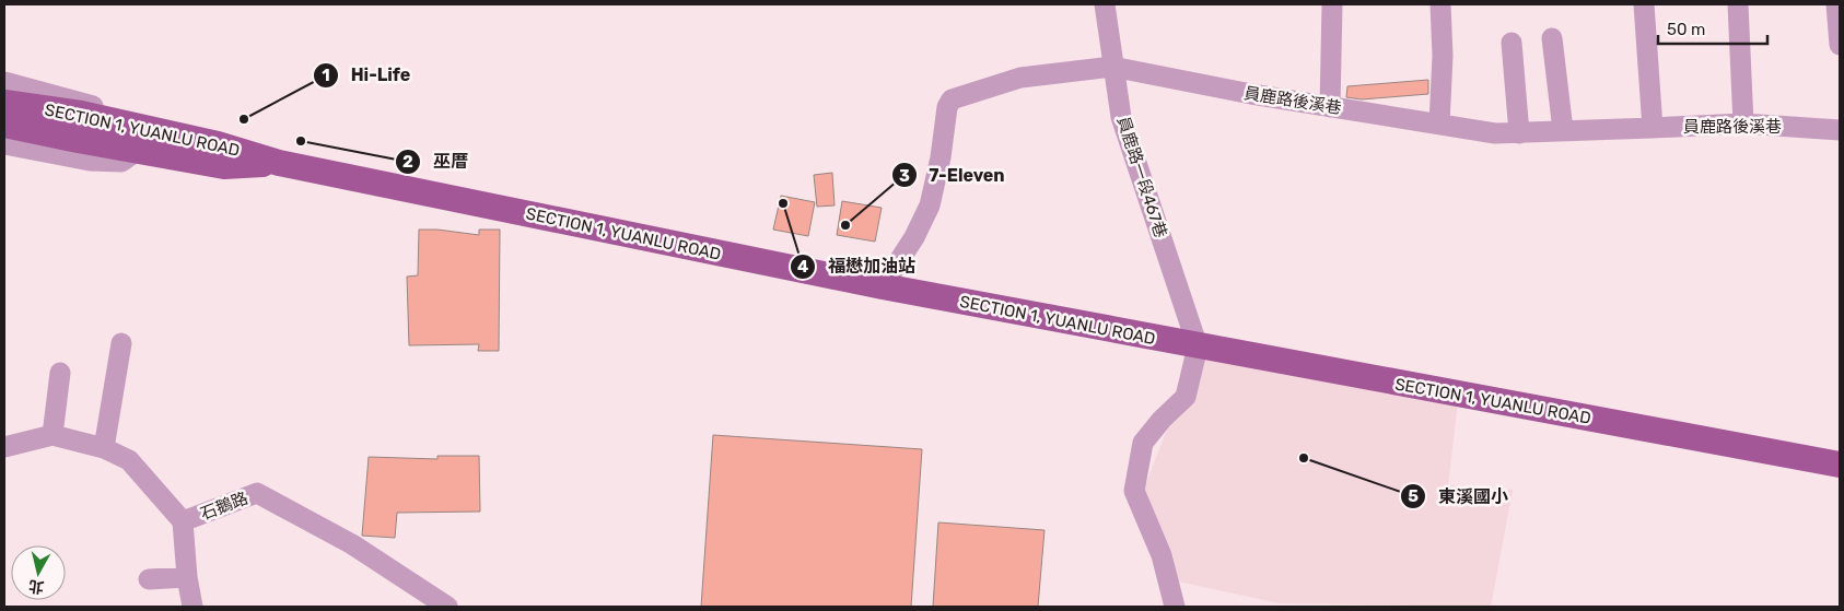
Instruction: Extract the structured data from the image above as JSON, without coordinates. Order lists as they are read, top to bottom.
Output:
{
  "streets": {
    "main road": ["SECTION 1, YUANLU ROAD"],
    "street": ["員鹿路後溪巷", "員鹿路一段467巷", "石鵝路"]
  },
  "crossings": [
    ["員鹿路後溪巷", "SECTION 1, YUANLU ROAD"],
    ["員鹿路後溪巷", "員鹿路一段467巷"],
    ["SECTION 1, YUANLU ROAD", "員鹿路一段467巷"]
  ],
  "places": [
    "Hi-Life",
    "巫厝",
    "福懋加油站",
    "7-Eleven",
    "東溪國小"
  ],
  "scale_bar": "50 m",
  "north": "bottom"
}
